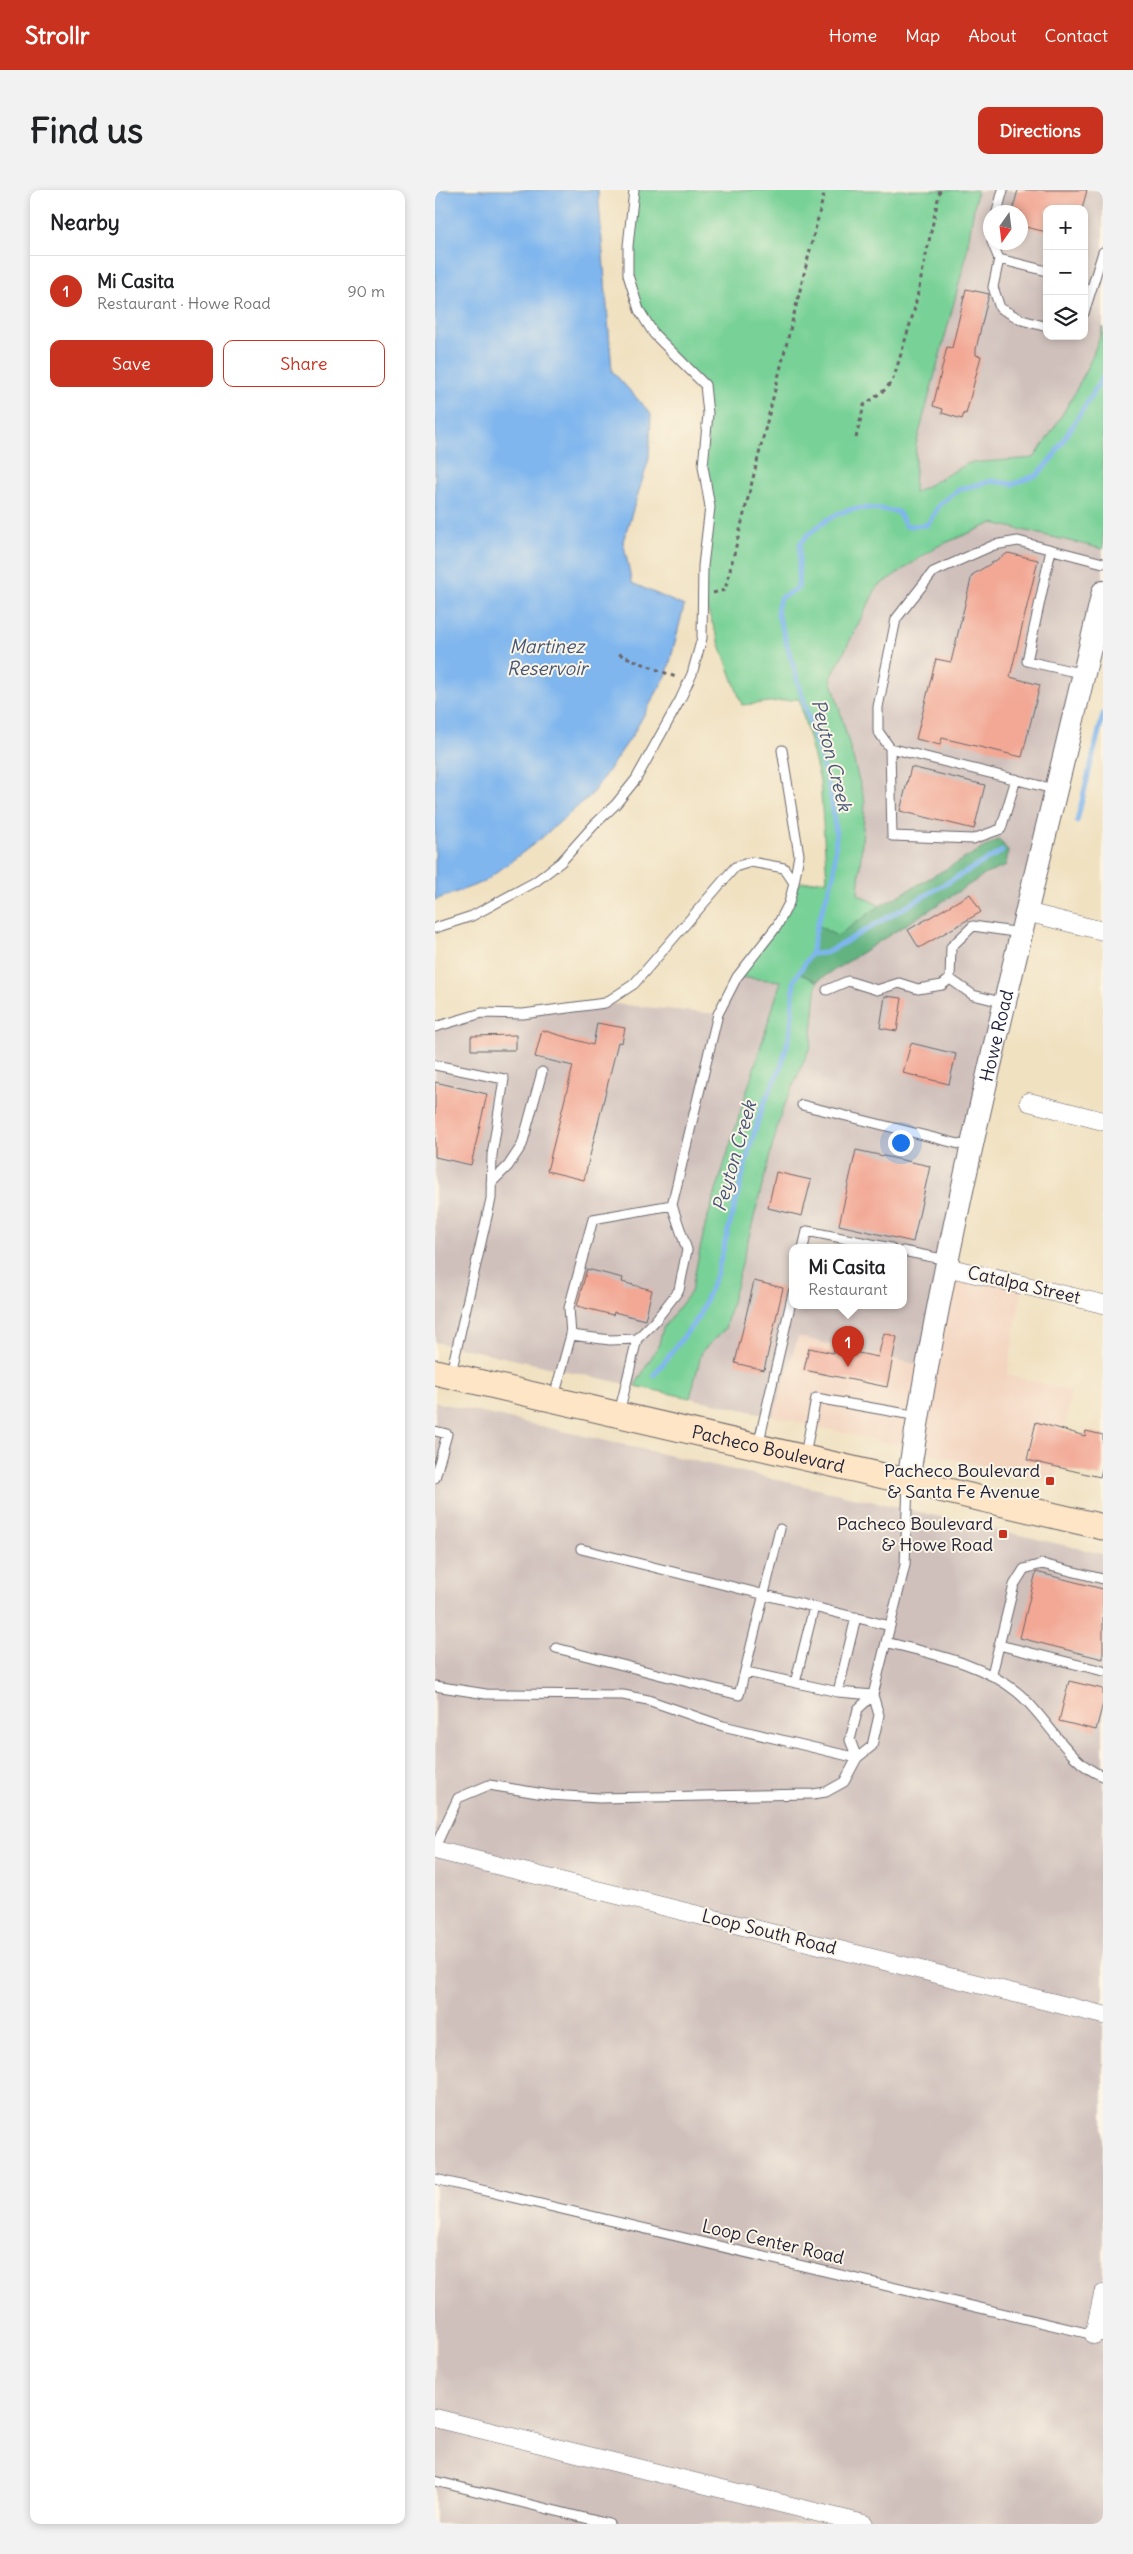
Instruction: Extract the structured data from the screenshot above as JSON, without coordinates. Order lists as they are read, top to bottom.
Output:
{
  "streets": {
    "main road": ["Pacheco Boulevard"],
    "street": ["Howe Road", "Catalpa Street", "Loop South Road"],
    "lane": ["Loop Center Road"]
  },
  "crossings": [
    ["Howe Road", "Catalpa Street"],
    ["Howe Road", "Pacheco Boulevard"]
  ],
  "water": ["Martinez Reservoir", "Peyton Creek"],
  "places": {
    "transit": ["Pacheco Boulevard & Santa Fe Avenue", "Pacheco Boulevard & Howe Road"]
  },
  "north": "bottom",
  "page": {
    "header": "Strollr",
    "nav": [
      "Home",
      "Map",
      "About",
      "Contact"
    ],
    "buttons": [
      "Directions",
      ["Save", "Share"]
    ],
    "title": "Find us",
    "heading": "Nearby",
    "map_buttons": ["+", "−"],
    "list": [
      {
        "mark": "1",
        "name": "Mi Casita",
        "note": "Restaurant · Howe Road",
        "value": "90 m"
      }
    ],
    "popup": ["Mi Casita", "Restaurant"],
    "pins": "1"
  }
}
